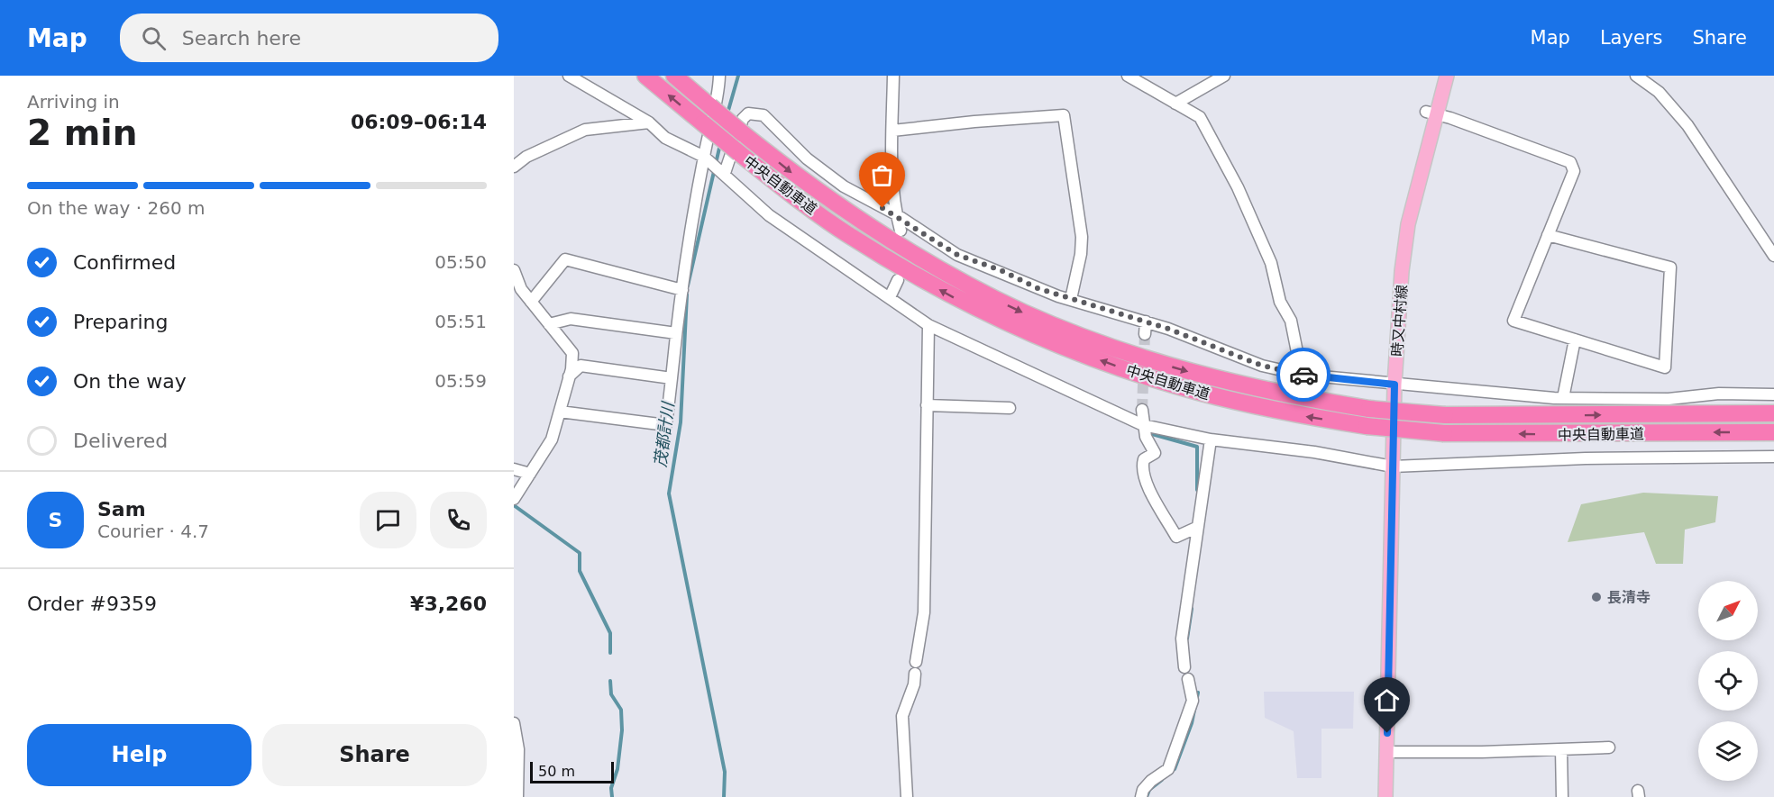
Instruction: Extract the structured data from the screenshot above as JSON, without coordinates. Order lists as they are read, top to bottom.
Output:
{
  "streets": {
    "highway": ["中央自動車道"],
    "main road": ["時又中村線"]
  },
  "water": ["茂都計川"],
  "places": ["長清寺"],
  "scale_bar": "50 m",
  "north": "top right",
  "page": {
    "header": "Map",
    "search": "Search here",
    "nav": ["Map", "Layers", "Share"],
    "heading": ["2 min", "Arriving in", "06:09–06:14"],
    "panel": [
      "Sam",
      "Courier · 4.7",
      "Order #9359",
      "¥3,260"
    ],
    "bar": "On the way · 260 m",
    "list": [
      ["Confirmed", "05:50"],
      ["Preparing", "05:51"],
      ["On the way", "05:59"],
      "Delivered"
    ],
    "round": "S",
    "buttons": ["Help", "Share"],
    "scale": "50 m"
  }
}
